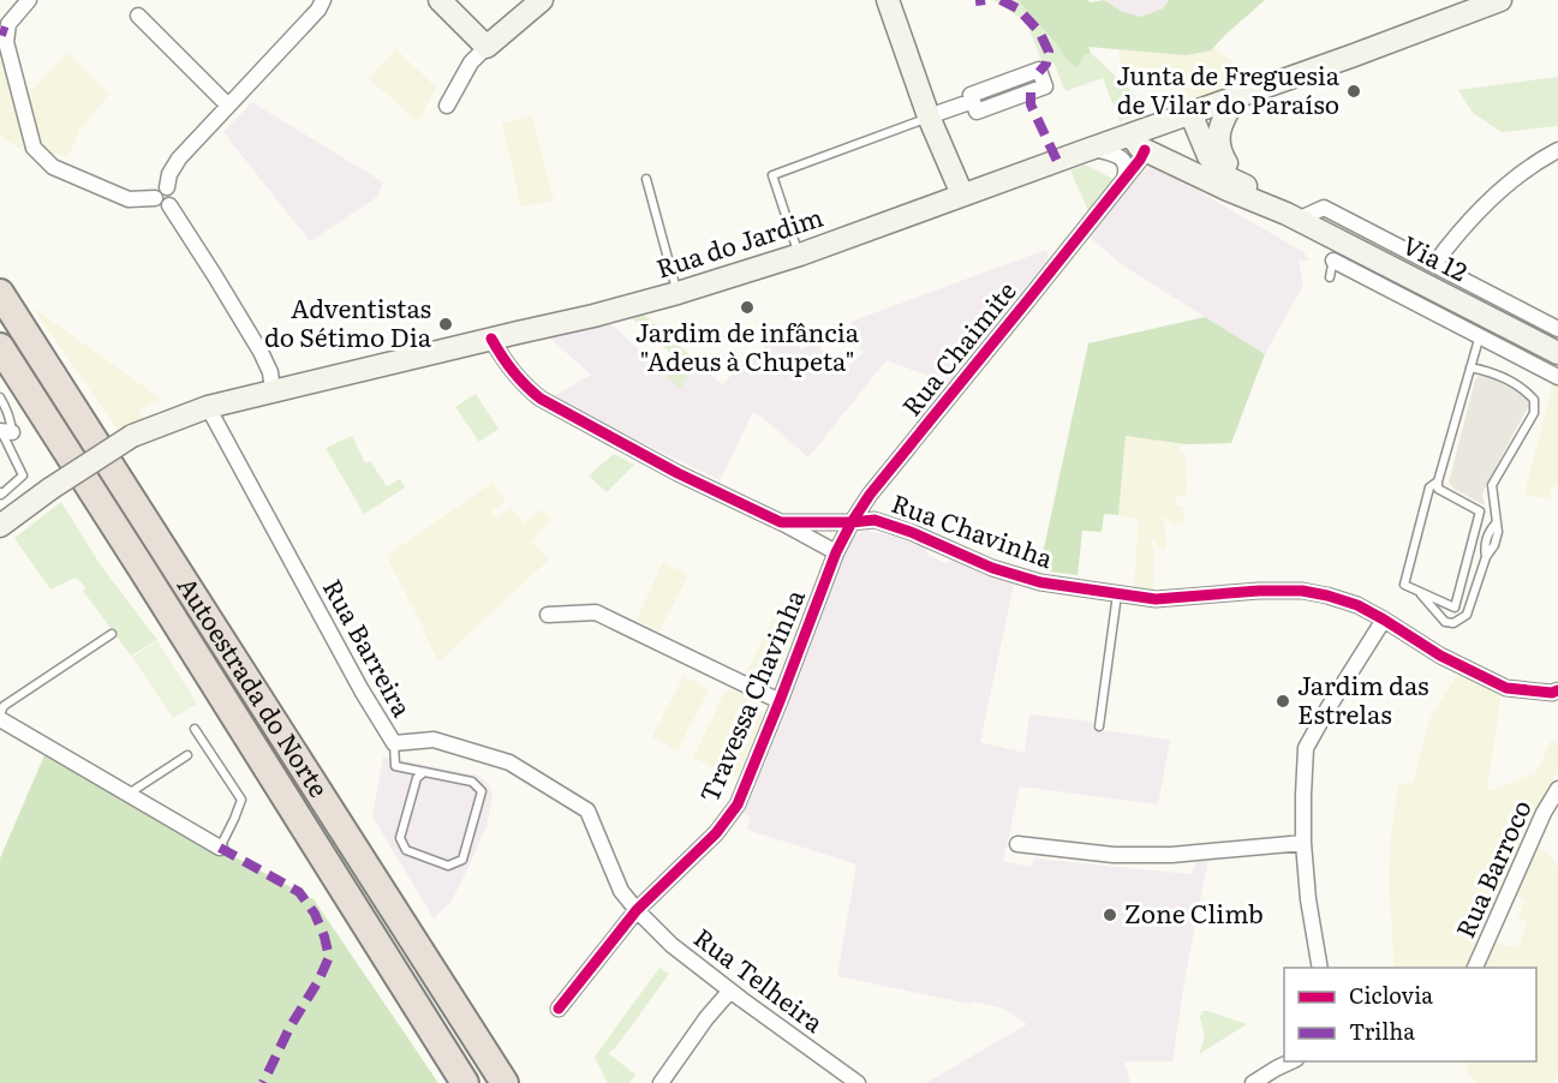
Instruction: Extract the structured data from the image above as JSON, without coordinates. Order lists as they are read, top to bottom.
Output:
{
  "streets": {
    "highway": ["Autoestrada do Norte"],
    "main road": ["Rua do Jardim", "Via 12"],
    "street": [
      "Rua Chaimite",
      "Rua Chavinha",
      "Rua Barreira",
      "Travessa Chavinha",
      "Rua Barroco",
      "Rua Telheira"
    ]
  },
  "crossings": [
    ["Rua do Jardim", "Via 12"],
    ["Rua do Jardim", "Rua Chaimite"],
    ["Rua do Jardim", "Rua Chavinha"],
    ["Rua do Jardim", "Rua Barreira"],
    ["Via 12", "Rua Chaimite"],
    ["Rua Chaimite", "Rua Chavinha"],
    ["Rua Chaimite", "Travessa Chavinha"],
    ["Rua Chavinha", "Travessa Chavinha"],
    ["Rua Barreira", "Travessa Chavinha"],
    ["Rua Barreira", "Rua Telheira"],
    ["Travessa Chavinha", "Rua Telheira"]
  ],
  "places": [
    "Junta de Freguesia de Vilar do Paraíso",
    "Jardim de infância \"Adeus à Chupeta\"",
    "Adventistas do Sétimo Dia",
    "Jardim das Estrelas",
    "Zone Climb"
  ],
  "legend": ["Ciclovia", "Trilha"]
}
